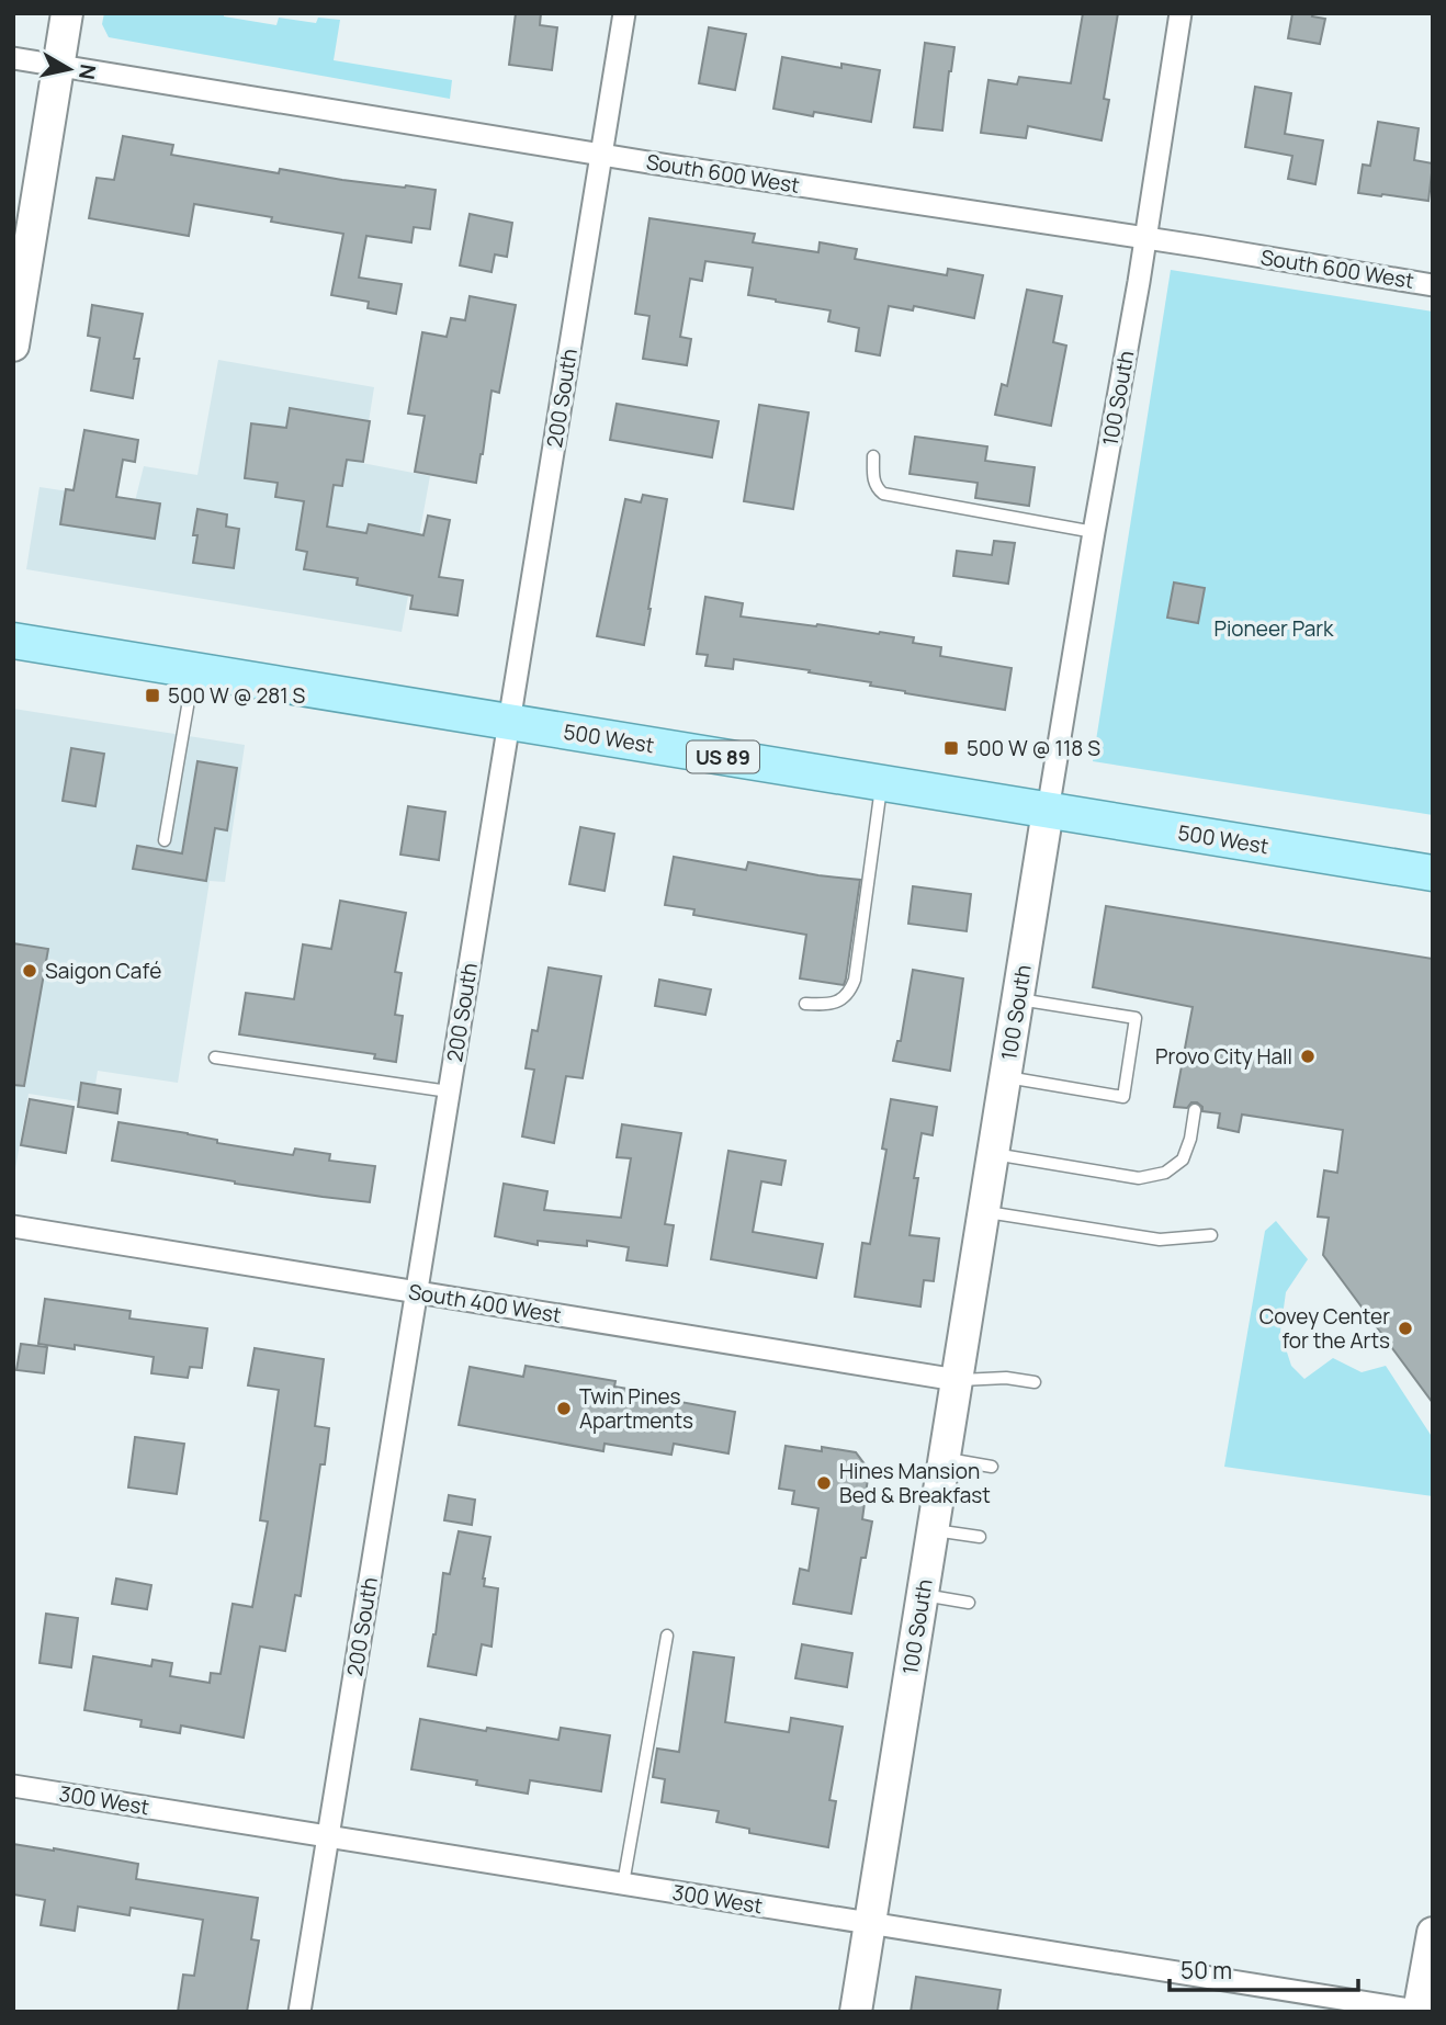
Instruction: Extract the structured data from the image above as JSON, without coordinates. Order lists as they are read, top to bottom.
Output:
{
  "streets": {
    "main road": ["500 West", "US 89"],
    "street": [
      "South 600 West",
      "200 South",
      "100 South",
      "South 400 West",
      "300 West"
    ]
  },
  "crossings": [
    ["South 600 West", "200 South"],
    ["South 600 West", "100 South"],
    ["200 South", "500 West"],
    ["200 South", "South 400 West"],
    ["200 South", "300 West"],
    ["100 South", "500 West"],
    ["100 South", "South 400 West"],
    ["100 South", "300 West"]
  ],
  "parks": ["Pioneer Park"],
  "places": {
    "transit": ["500 W @ 281 S", "500 W @ 118 S"],
    "other": [
      "Saigon Café",
      "Provo City Hall",
      "Covey Center for the Arts",
      "Twin Pines Apartments",
      "Hines Mansion Bed & Breakfast"
    ]
  },
  "scale_bar": "50 m",
  "north": "right"
}
